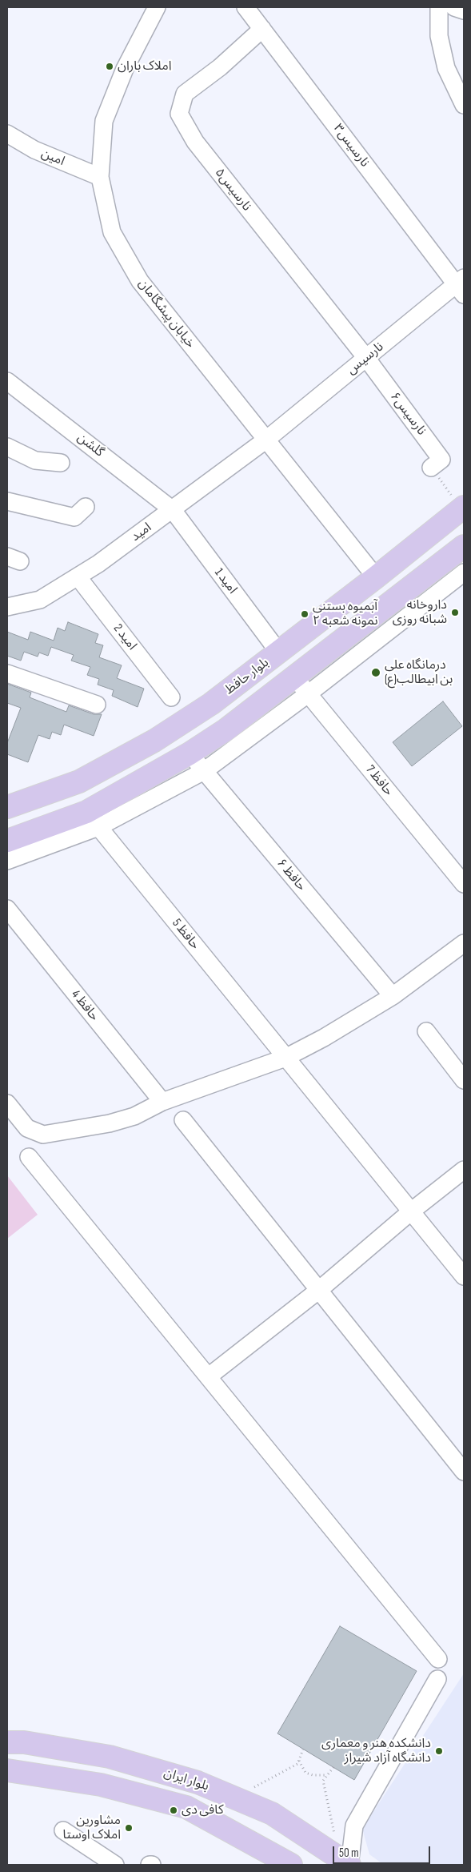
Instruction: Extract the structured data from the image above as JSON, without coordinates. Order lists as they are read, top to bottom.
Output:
{
  "streets": {
    "main road": ["بلوار حافظ", "بلوار ایران"],
    "street": [
      "نارسیس۳",
      "امین",
      "نارسیس۵",
      "خیابان پیشگامان",
      "نارسیس",
      "نارسیس۶",
      "گلشن",
      "امید",
      "امید 1",
      "امید 2",
      "حافظ 7",
      "حافظ ۶",
      "حافظ 5",
      "حافظ 4"
    ]
  },
  "crossings": [
    ["نارسیس۳", "نارسیس۵"],
    ["نارسیس۳", "نارسیس"],
    ["امین", "خیابان پیشگامان"],
    ["نارسیس۵", "نارسیس"],
    ["نارسیس۵", "نارسیس۶"],
    ["خیابان پیشگامان", "نارسیس"],
    ["خیابان پیشگامان", "امید"],
    ["خیابان پیشگامان", "بلوار حافظ"],
    ["نارسیس", "نارسیس۶"],
    ["نارسیس", "امید"],
    ["گلشن", "امید"],
    ["گلشن", "امید 1"],
    ["امید", "امید 1"],
    ["امید", "امید 2"],
    ["امید 1", "بلوار حافظ"]
  ],
  "places": [
    "املاک باران",
    "داروخانه شبانه روزی",
    "آبمیوه بستنی نمونه شعبه ۲",
    "درمانگاه علی بن ابیطالب(ع)",
    "دانشکده هنر و معماری دانشگاه آزاد شیراز",
    "کافی دی",
    "مشاورین املاک اوستا"
  ],
  "scale_bar": "50 m"
}
